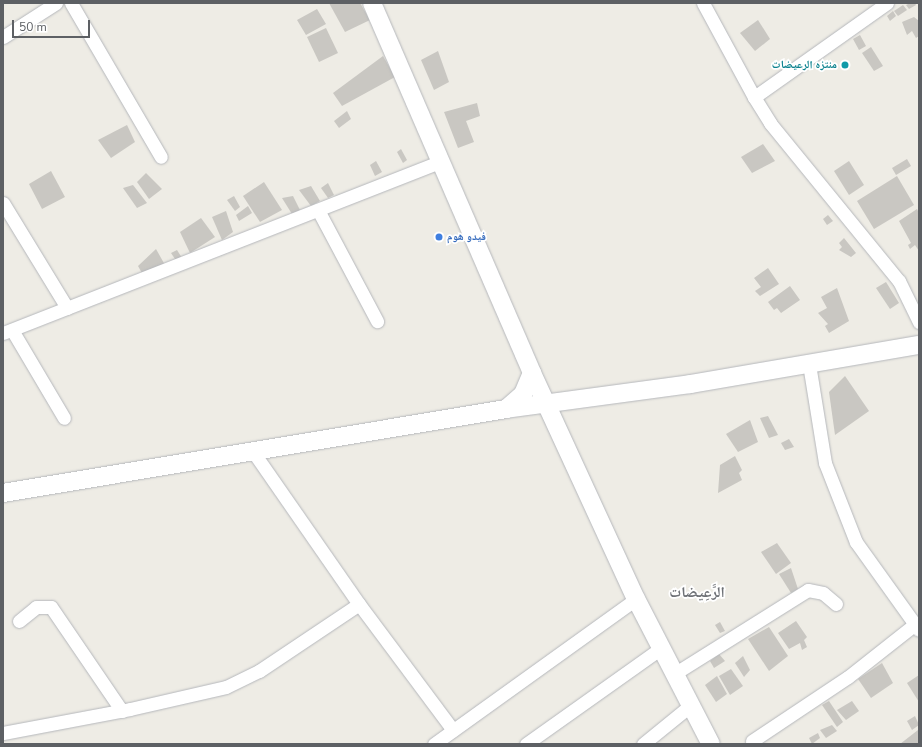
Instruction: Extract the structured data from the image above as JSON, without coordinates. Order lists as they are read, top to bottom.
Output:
{
  "districts": ["الرَّعِيضات"],
  "places": ["منتزه الرعيضات", "فيدو هوم"],
  "scale_bar": "50 m"
}
